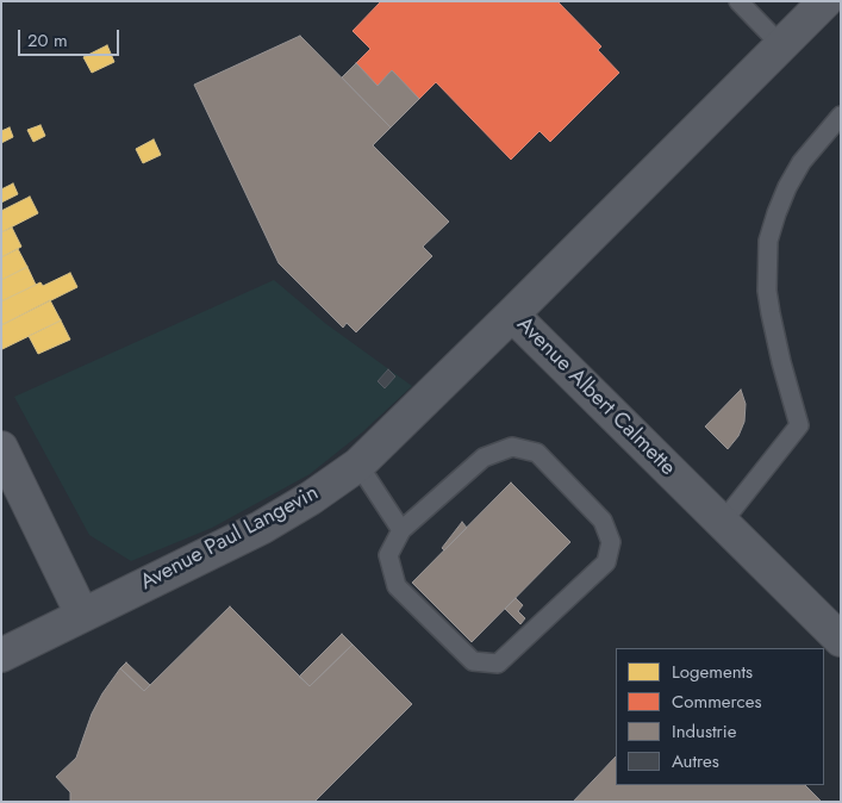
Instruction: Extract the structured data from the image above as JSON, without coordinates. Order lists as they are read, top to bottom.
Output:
{
  "streets": {
    "street": ["Avenue Albert Calmette", "Avenue Paul Langevin"]
  },
  "crossings": [
    ["Avenue Albert Calmette", "Avenue Paul Langevin"]
  ],
  "legend": [
    "Logements",
    "Commerces",
    "Industrie",
    "Autres"
  ],
  "scale_bar": "20 m"
}
